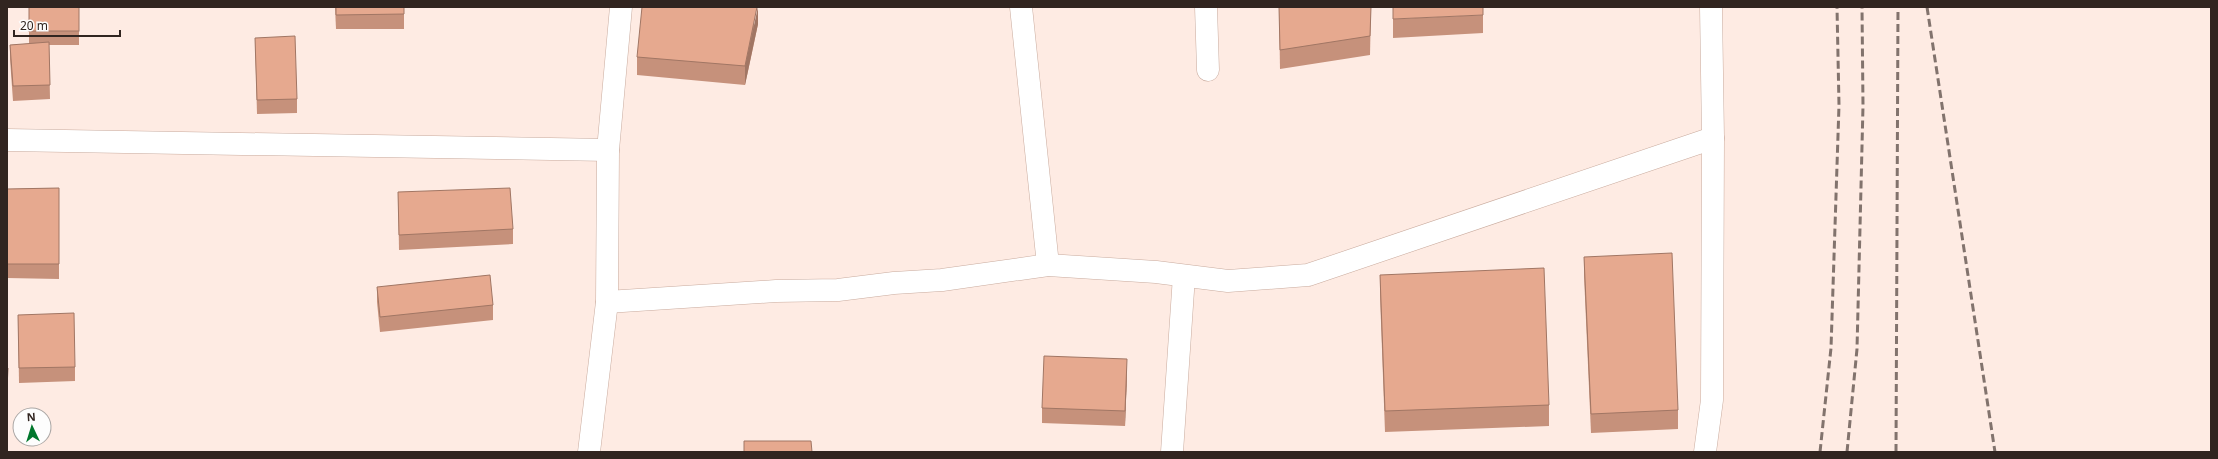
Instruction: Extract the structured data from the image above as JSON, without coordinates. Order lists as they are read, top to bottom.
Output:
{
  "scale_bar": "20 m",
  "north": "top"
}
